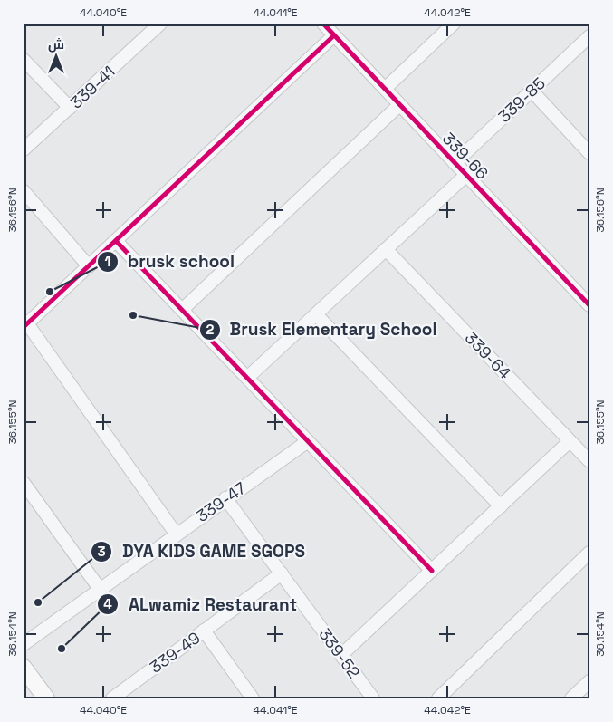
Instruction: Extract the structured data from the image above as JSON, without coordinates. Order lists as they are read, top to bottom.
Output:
{
  "streets": {
    "street": [
      "339-41",
      "339-85",
      "339-66",
      "339-64",
      "339-47",
      "339-49",
      "339-52"
    ]
  },
  "crossings": [
    ["339-85", "339-66"],
    ["339-47", "339-52"],
    ["339-49", "339-52"]
  ],
  "places": [
    "brusk school",
    "Brusk Elementary School",
    "DYA KIDS GAME SGOPS",
    "ALwamiz Restaurant"
  ],
  "north": "top",
  "coordinates": [
    "44.040°E",
    "44.041°E",
    "44.042°E",
    "36.156°N",
    "36.155°N",
    "36.154°N"
  ]
}
